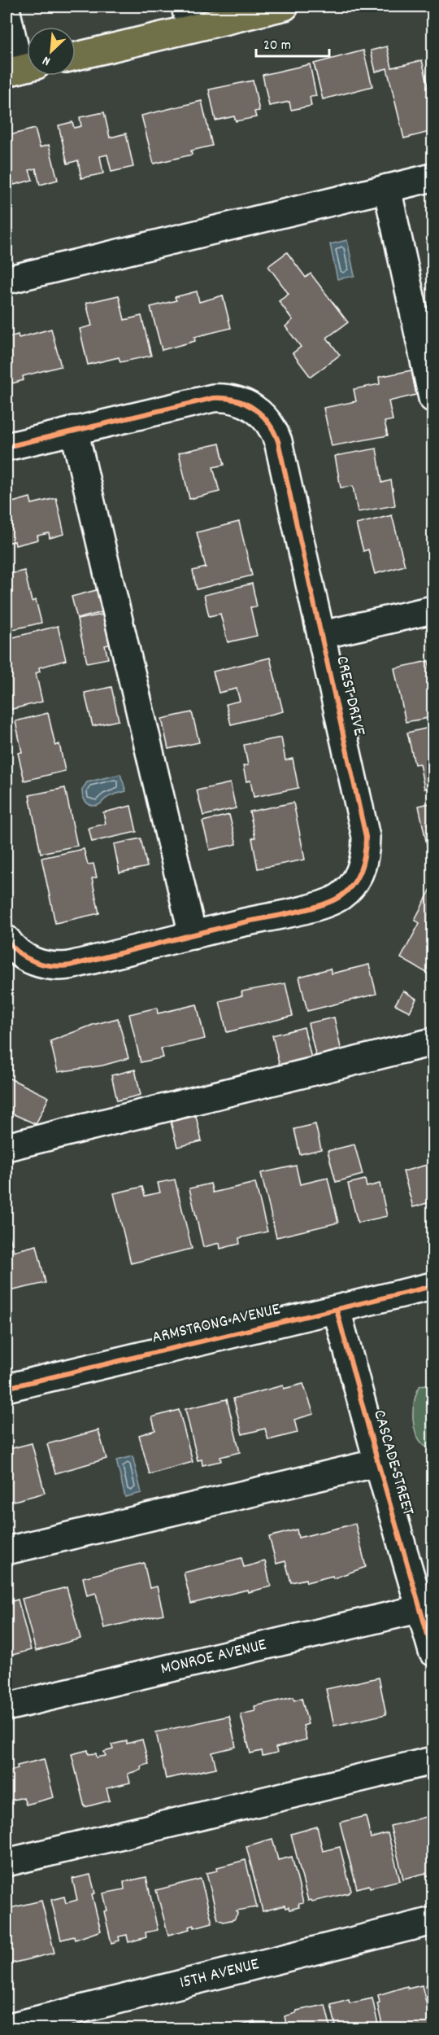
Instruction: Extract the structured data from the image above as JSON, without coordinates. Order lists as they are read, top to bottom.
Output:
{
  "streets": {
    "street": [
      "CREST DRIVE",
      "ARMSTRONG AVENUE",
      "CASCADE STREET",
      "MONROE AVENUE",
      "15TH AVENUE"
    ]
  },
  "crossings": [
    ["ARMSTRONG AVENUE", "CASCADE STREET"],
    ["CASCADE STREET", "MONROE AVENUE"]
  ],
  "scale_bar": "20 m",
  "north": "bottom left"
}
